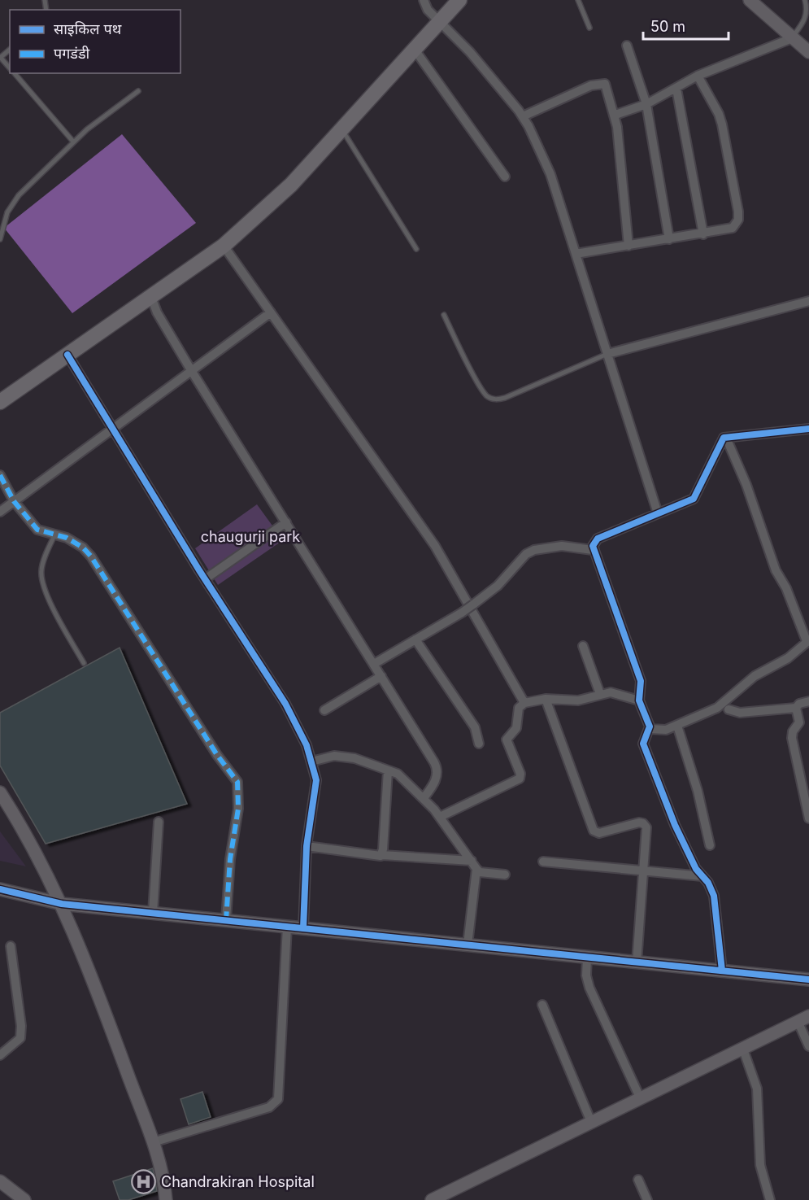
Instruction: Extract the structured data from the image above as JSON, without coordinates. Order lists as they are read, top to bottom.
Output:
{
  "parks": ["chaugurji park"],
  "places": {
    "hospital": ["Chandrakiran Hospital"]
  },
  "legend": ["साइकिल पथ", "पगडंडी"],
  "scale_bar": "50 m"
}
